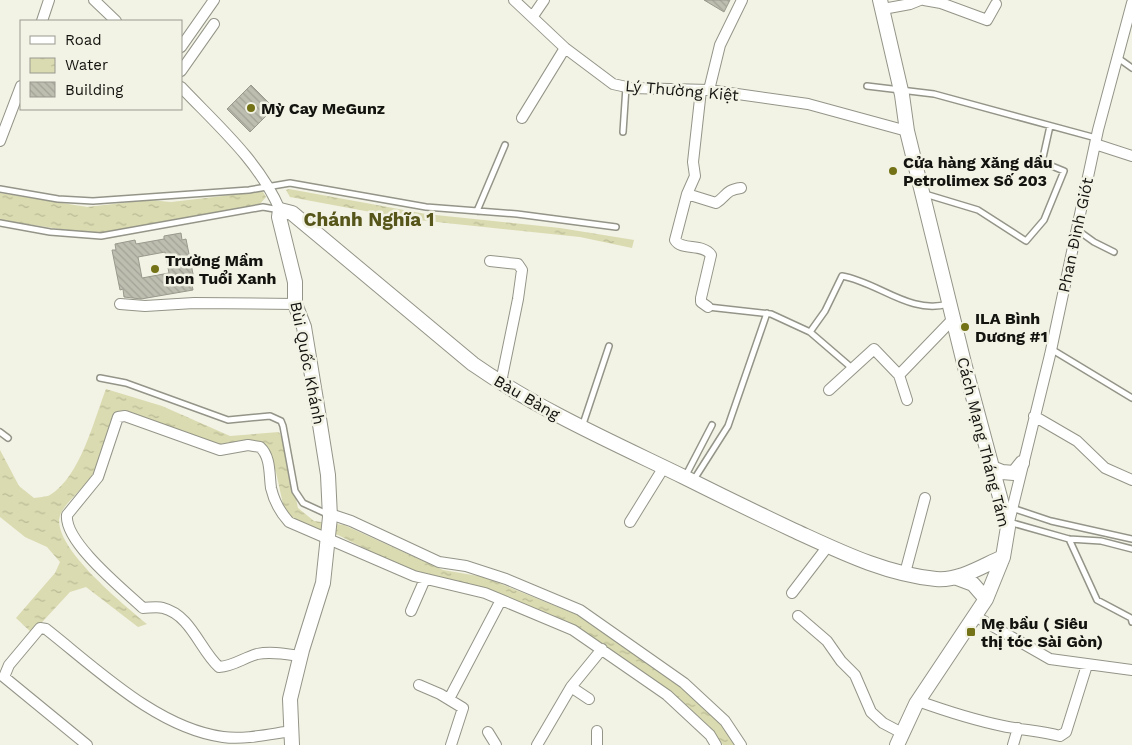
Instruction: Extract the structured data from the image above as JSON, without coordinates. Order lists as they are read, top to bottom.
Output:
{
  "streets": {
    "street": [
      "Lý Thường Kiệt",
      "Phan Đình Giót",
      "Bùi Quốc Khánh",
      "Bàu Bàng",
      "Cách Mạng Tháng Tám"
    ]
  },
  "crossings": [
    ["Lý Thường Kiệt", "Cách Mạng Tháng Tám"],
    ["Phan Đình Giót", "Cách Mạng Tháng Tám"],
    ["Bùi Quốc Khánh", "Bàu Bàng"]
  ],
  "districts": ["Chánh Nghĩa 1"],
  "places": {
    "other": [
      "Mỳ Cay MeGunz",
      "Cửa hàng Xăng dầu Petrolimex Số 203",
      "Trường Mầm non Tuổi Xanh",
      "ILA Bình Dương #1"
    ],
    "transit": ["Mẹ bầu ( Siêu thị tóc Sài Gòn)"]
  },
  "legend": ["Road", "Water", "Building"]
}
